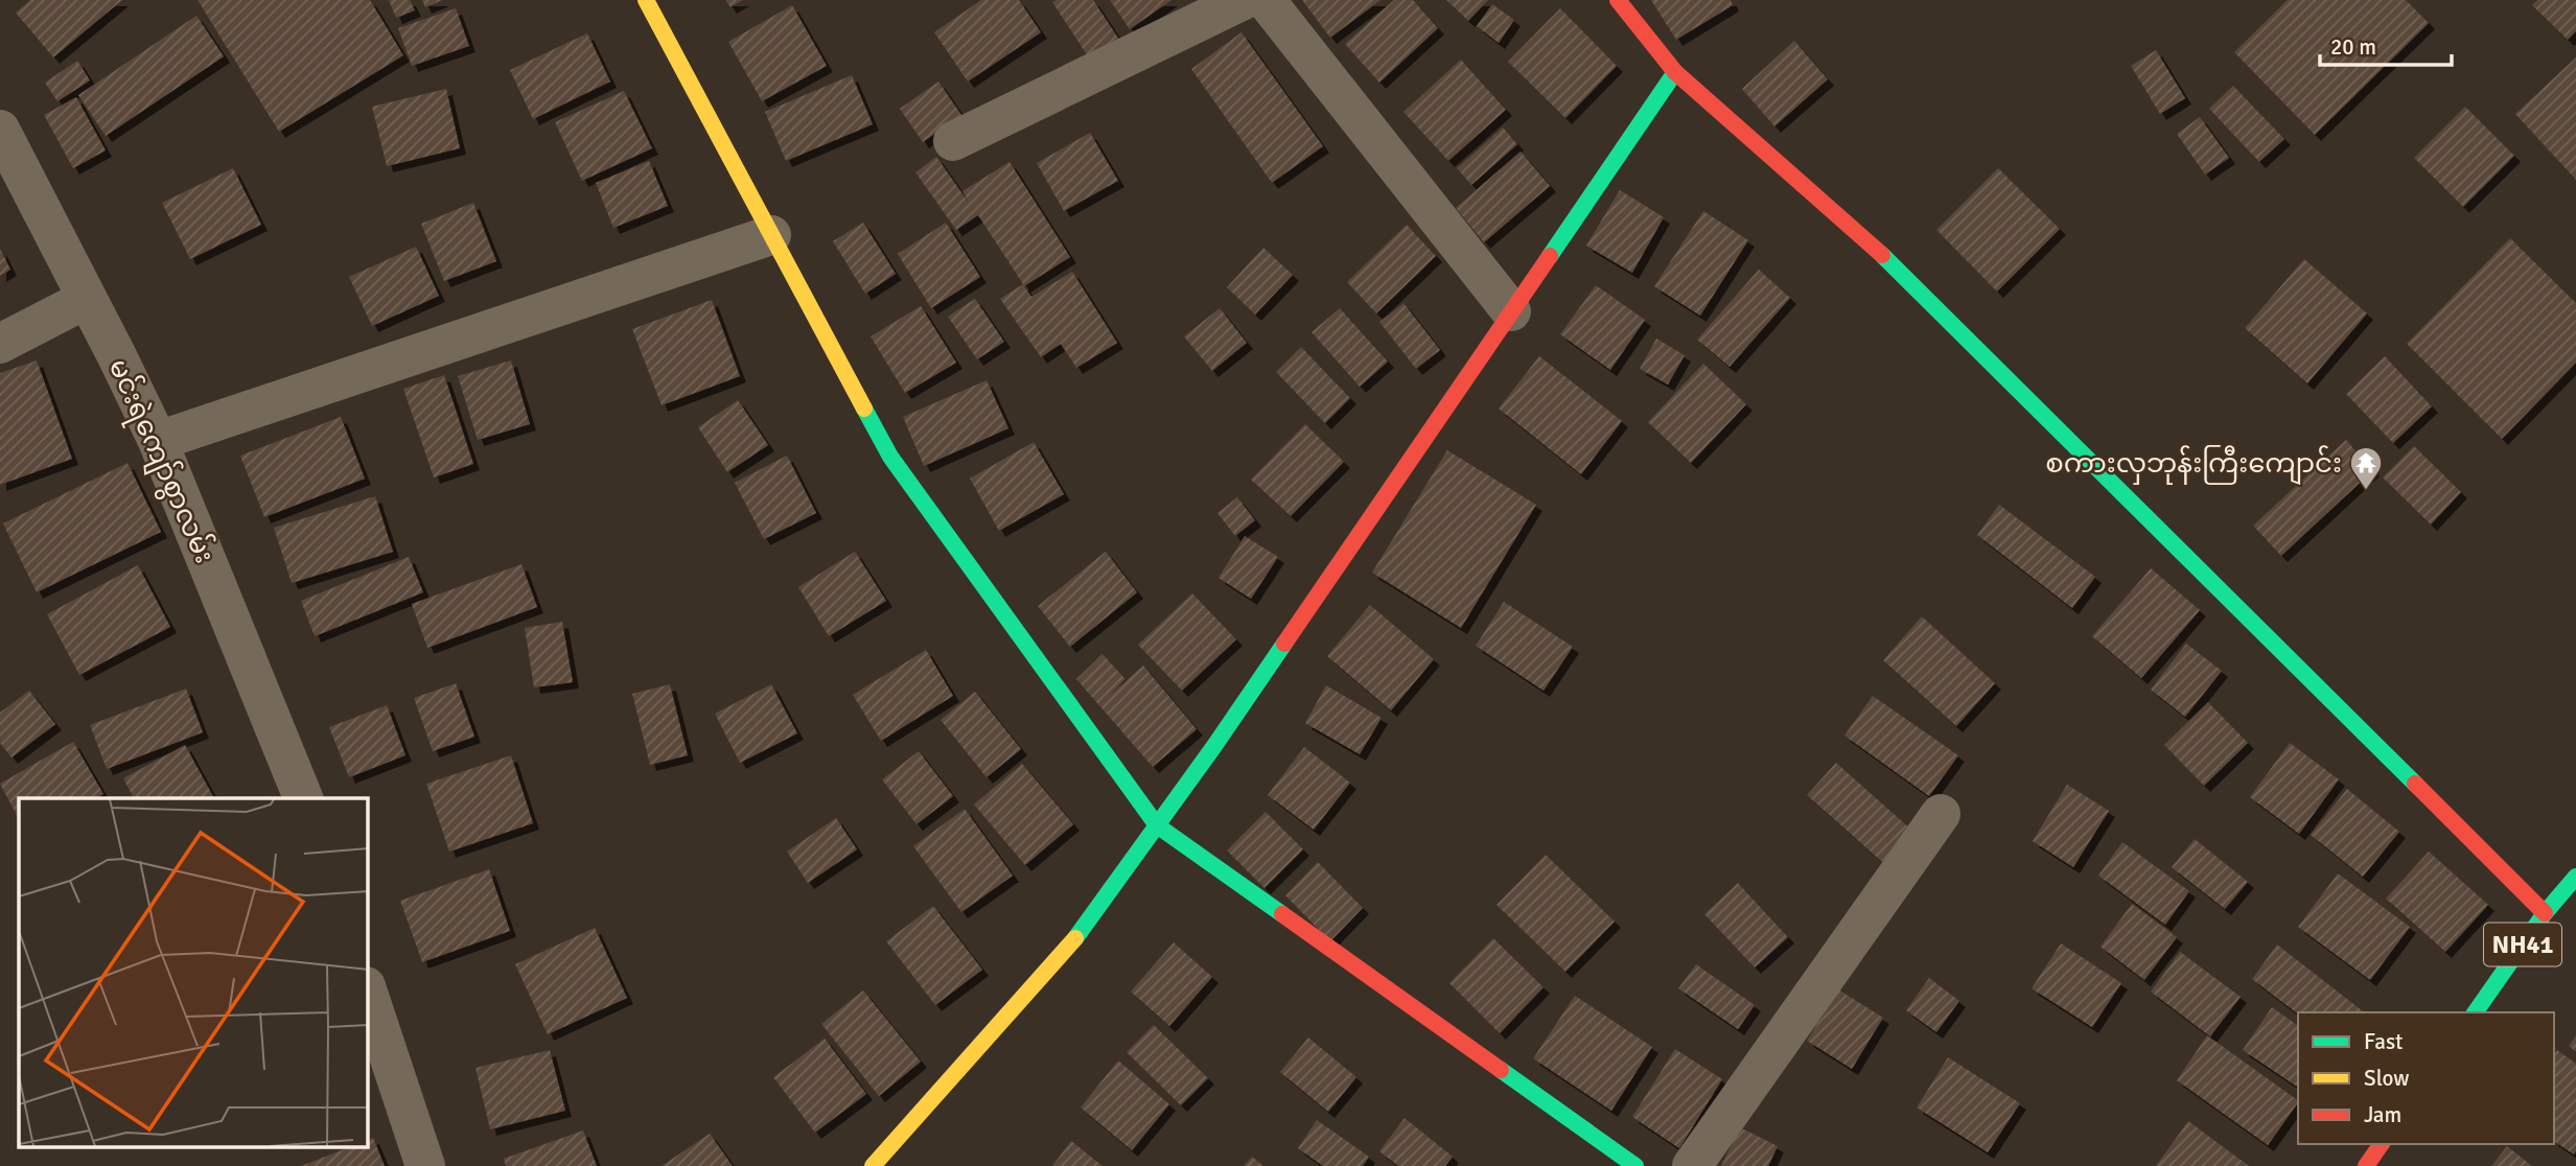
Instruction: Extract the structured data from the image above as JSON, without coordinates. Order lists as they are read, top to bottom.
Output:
{
  "streets": {
    "main road": ["NH41"],
    "street": ["မင်းရဲကျော်စွာလမ်း"]
  },
  "places": {
    "temple": ["စကားလှဘုန်းကြီးကျောင်း"]
  },
  "legend": ["Fast", "Slow", "Jam"],
  "scale_bar": "20 m"
}
